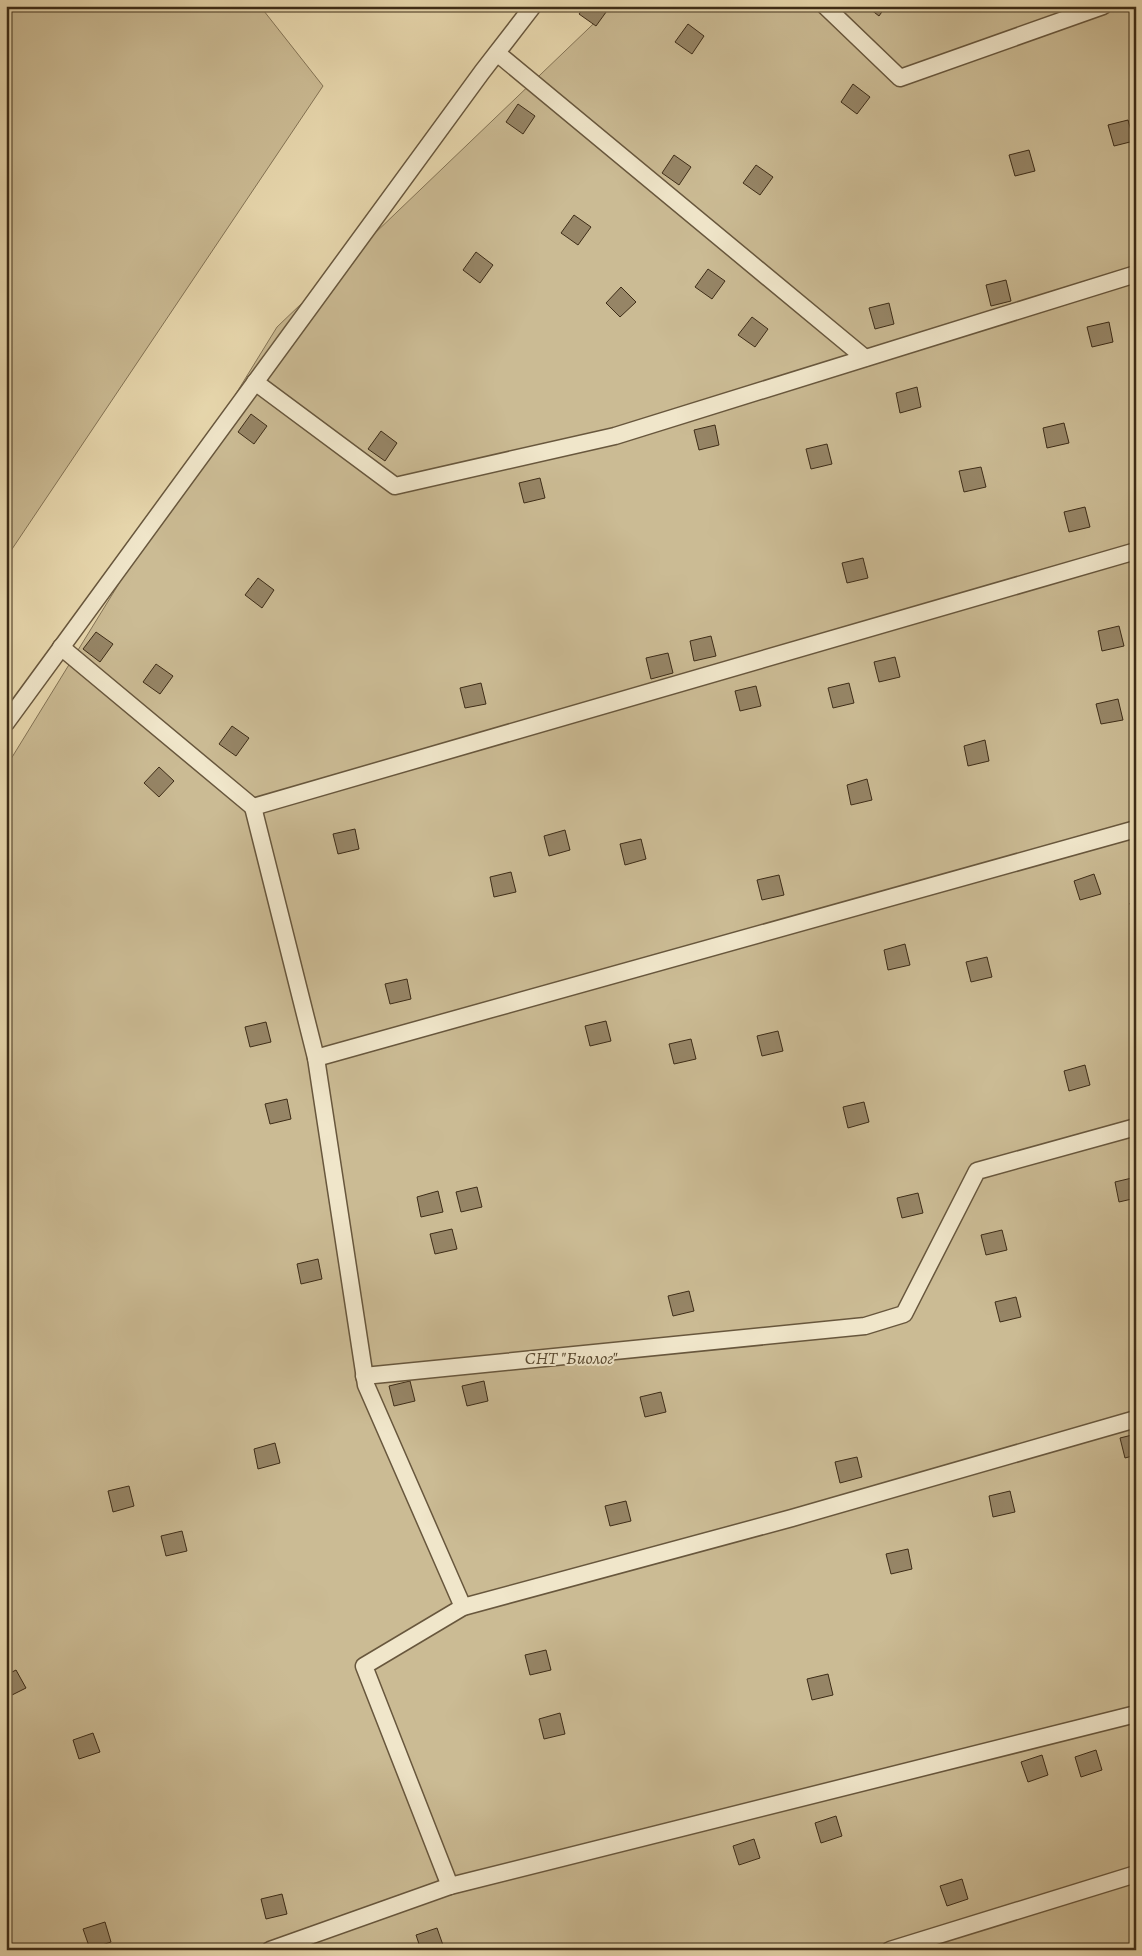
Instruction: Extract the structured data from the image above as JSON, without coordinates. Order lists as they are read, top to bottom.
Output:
{
  "parks": ["СНТ \"Биолог\""]
}
